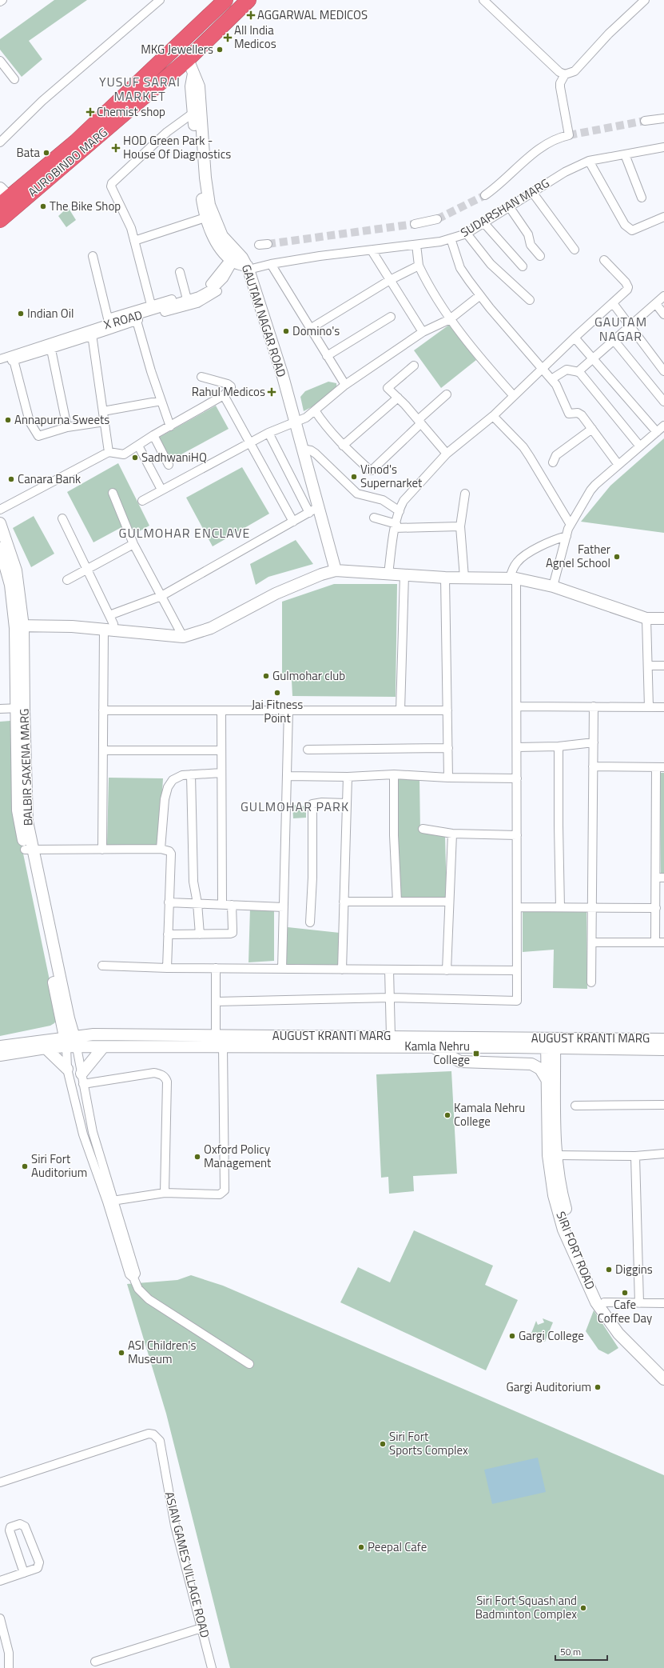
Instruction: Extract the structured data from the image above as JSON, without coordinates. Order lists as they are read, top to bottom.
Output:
{
  "streets": {
    "highway": ["AUROBINDO MARG"],
    "street": [
      "SUDARSHAN MARG",
      "X ROAD",
      "GAUTAM NAGAR ROAD",
      "BALBIR SAXENA MARG",
      "AUGUST KRANTI MARG",
      "SIRI FORT ROAD",
      "ASIAN GAMES VILLAGE ROAD"
    ]
  },
  "crossings": [
    ["AUROBINDO MARG", "GAUTAM NAGAR ROAD"],
    ["SUDARSHAN MARG", "GAUTAM NAGAR ROAD"],
    ["BALBIR SAXENA MARG", "AUGUST KRANTI MARG"],
    ["AUGUST KRANTI MARG", "SIRI FORT ROAD"]
  ],
  "districts": [
    "YUSUF SARAI MARKET",
    "GAUTAM NAGAR",
    "GULMOHAR ENCLAVE",
    "GULMOHAR PARK"
  ],
  "places": {
    "health": [
      "AGGARWAL MEDICOS",
      "All India Medicos",
      "Chemist shop",
      "HOD Green Park - House Of Diagnostics",
      "Rahul Medicos"
    ],
    "other": [
      "MKG Jewellers",
      "Bata",
      "The Bike Shop",
      "Indian Oil",
      "Domino's",
      "Annapurna Sweets",
      "SadhwaniHQ",
      "Vinod's Supernarket",
      "Canara Bank",
      "Father Agnel School",
      "Gulmohar club",
      "Jai Fitness Point",
      "Kamala Nehru College",
      "Oxford Policy Management",
      "Siri Fort Auditorium",
      "Diggins",
      "Cafe Coffee Day",
      "Gargi College",
      "ASI Children's Museum",
      "Gargi Auditorium",
      "Siri Fort Sports Complex",
      "Peepal Cafe",
      "Siri Fort Squash and Badminton Complex"
    ],
    "transit": ["Kamla Nehru College"]
  },
  "scale_bar": "50 m"
}
